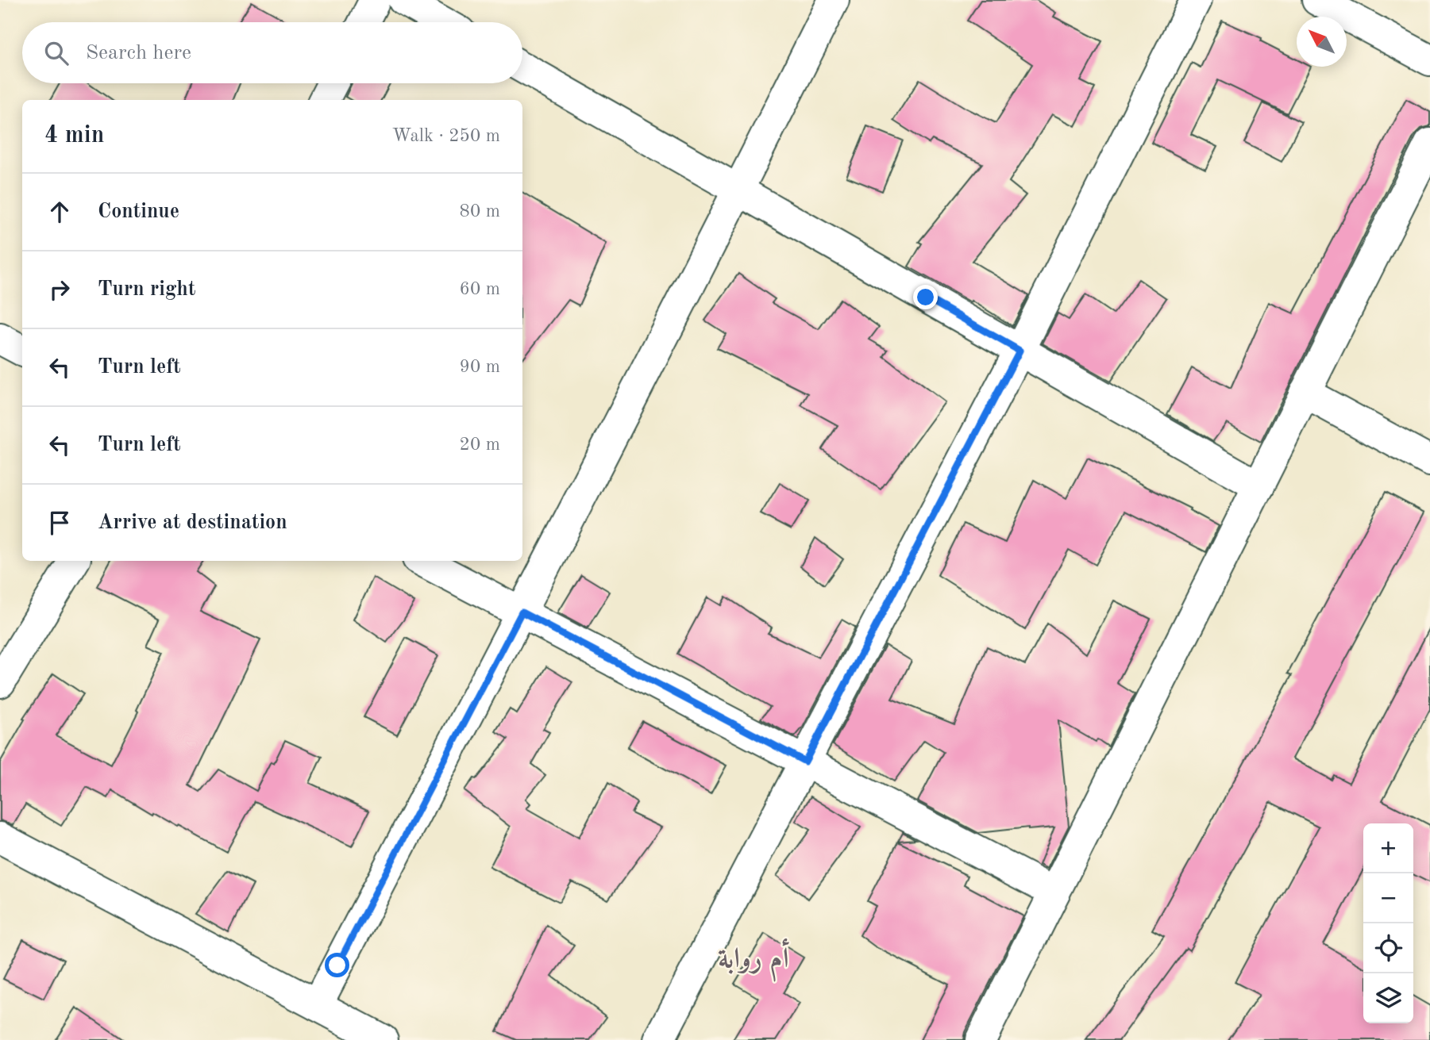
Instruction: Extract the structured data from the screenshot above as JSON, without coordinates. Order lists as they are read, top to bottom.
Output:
{
  "districts": ["أم روابة"],
  "north": "top left",
  "page": {
    "search": "Search here",
    "heading": ["4 min", "Walk · 250 m"],
    "list": [
      ["Continue", "80 m"],
      ["Turn right", "60 m"],
      ["Turn left", "90 m"],
      ["Turn left", "20 m"],
      "Arrive at destination"
    ],
    "map_buttons": ["+", "−"]
  }
}
